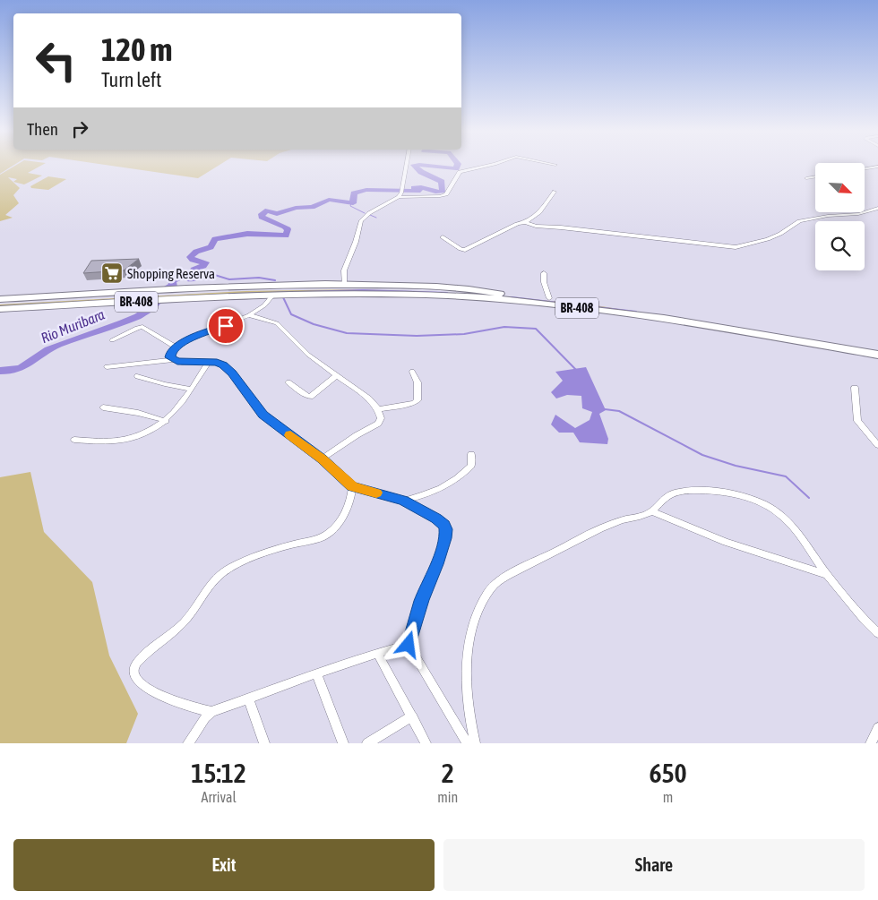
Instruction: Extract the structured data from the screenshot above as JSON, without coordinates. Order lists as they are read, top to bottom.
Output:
{
  "streets": {
    "highway": ["BR-408"]
  },
  "water": ["Rio Muribara"],
  "places": {
    "supermarket": ["Shopping Reserva"]
  },
  "north": "bottom right",
  "page": {
    "turn": ["120 m", "Turn left"],
    "then": "Then",
    "eta": [
      "15:12",
      "Arrival",
      "2",
      "min",
      "650",
      "m"
    ],
    "buttons": ["Exit", "Share"]
  }
}
